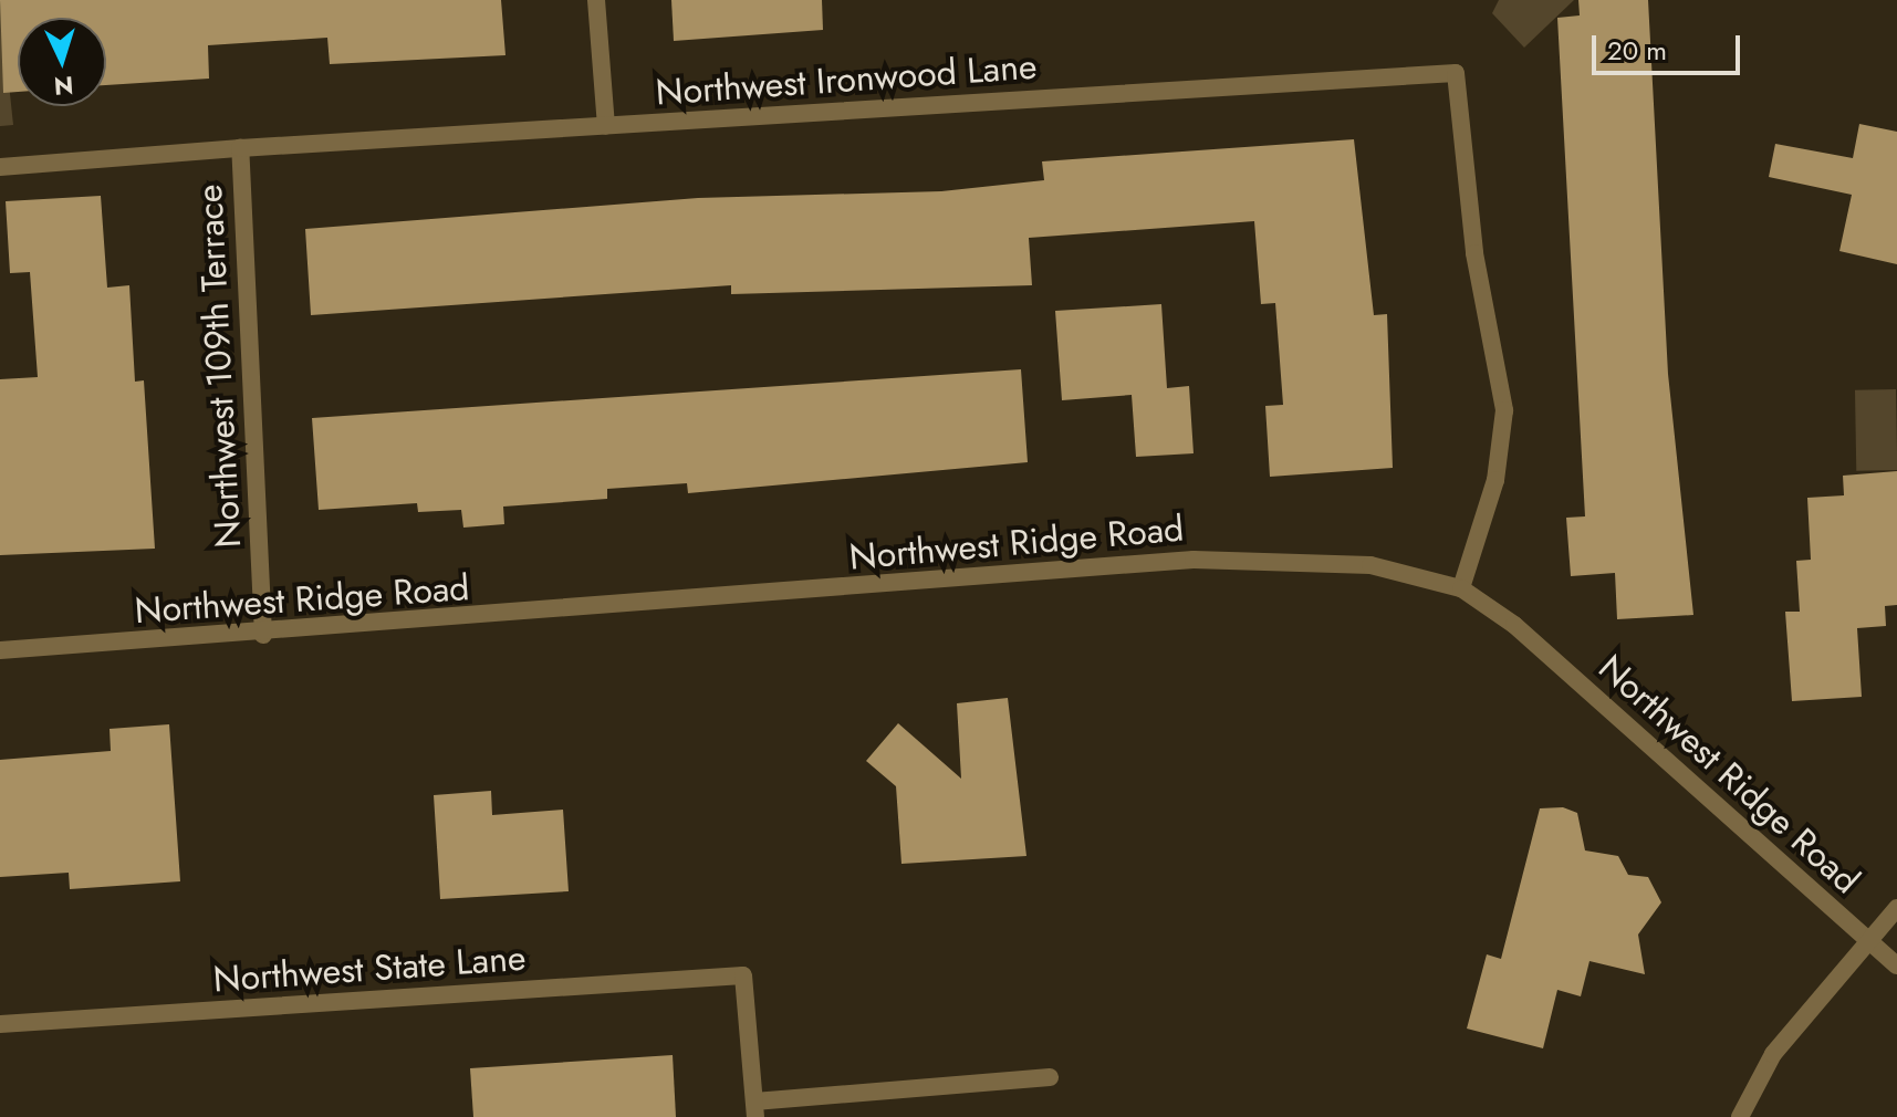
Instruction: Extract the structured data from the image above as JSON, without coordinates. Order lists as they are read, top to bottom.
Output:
{
  "streets": {
    "street": [
      "Northwest Ironwood Lane",
      "Northwest 109th Terrace",
      "Northwest Ridge Road",
      "Northwest State Lane"
    ]
  },
  "crossings": [
    ["Northwest Ironwood Lane", "Northwest 109th Terrace"],
    ["Northwest Ironwood Lane", "Northwest Ridge Road"],
    ["Northwest 109th Terrace", "Northwest Ridge Road"]
  ],
  "scale_bar": "20 m",
  "north": "bottom"
}
